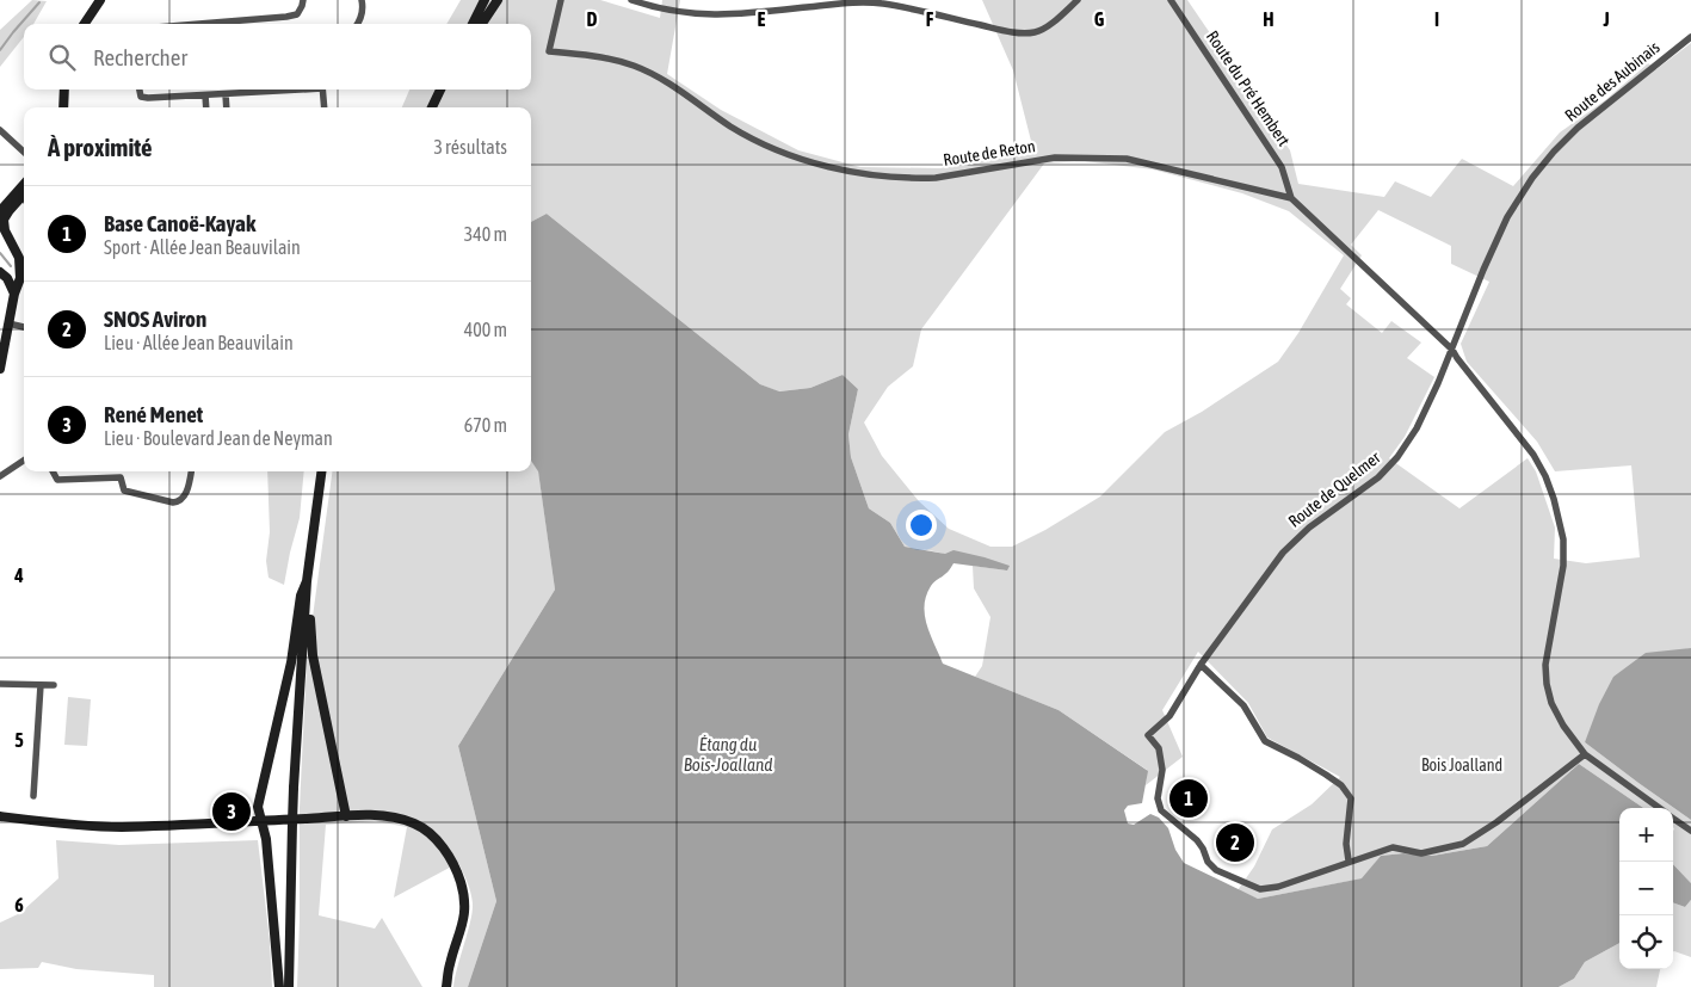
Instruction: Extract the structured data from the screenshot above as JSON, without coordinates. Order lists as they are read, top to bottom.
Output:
{
  "streets": {
    "street": [
      "Route des Aubinais",
      "Route du Pré Hembert",
      "Route de Reton",
      "Route de Quelmer"
    ]
  },
  "crossings": [
    ["Route des Aubinais", "Route de Quelmer"],
    ["Route du Pré Hembert", "Route de Reton"],
    ["Route de Reton", "Route de Quelmer"]
  ],
  "water": ["Étang du Bois-Joalland"],
  "parks": ["Bois Joalland"],
  "page": {
    "search": "Rechercher",
    "heading": ["À proximité", "3 résultats"],
    "list": [
      {
        "mark": "1",
        "name": "Base Canoë-Kayak",
        "note": "Sport · Allée Jean Beauvilain",
        "value": "340 m"
      },
      {
        "mark": "2",
        "name": "SNOS Aviron",
        "note": "Lieu · Allée Jean Beauvilain",
        "value": "400 m"
      },
      {
        "mark": "3",
        "name": "René Menet",
        "note": "Lieu · Boulevard Jean de Neyman",
        "value": "670 m"
      }
    ],
    "pins": ["1", "3", "2"],
    "map_buttons": ["+", "−"]
  },
  "grid": {
    "columns": [
      "D",
      "E",
      "F",
      "G",
      "H",
      "I",
      "J"
    ],
    "rows": ["4", "5", "6"]
  }
}
